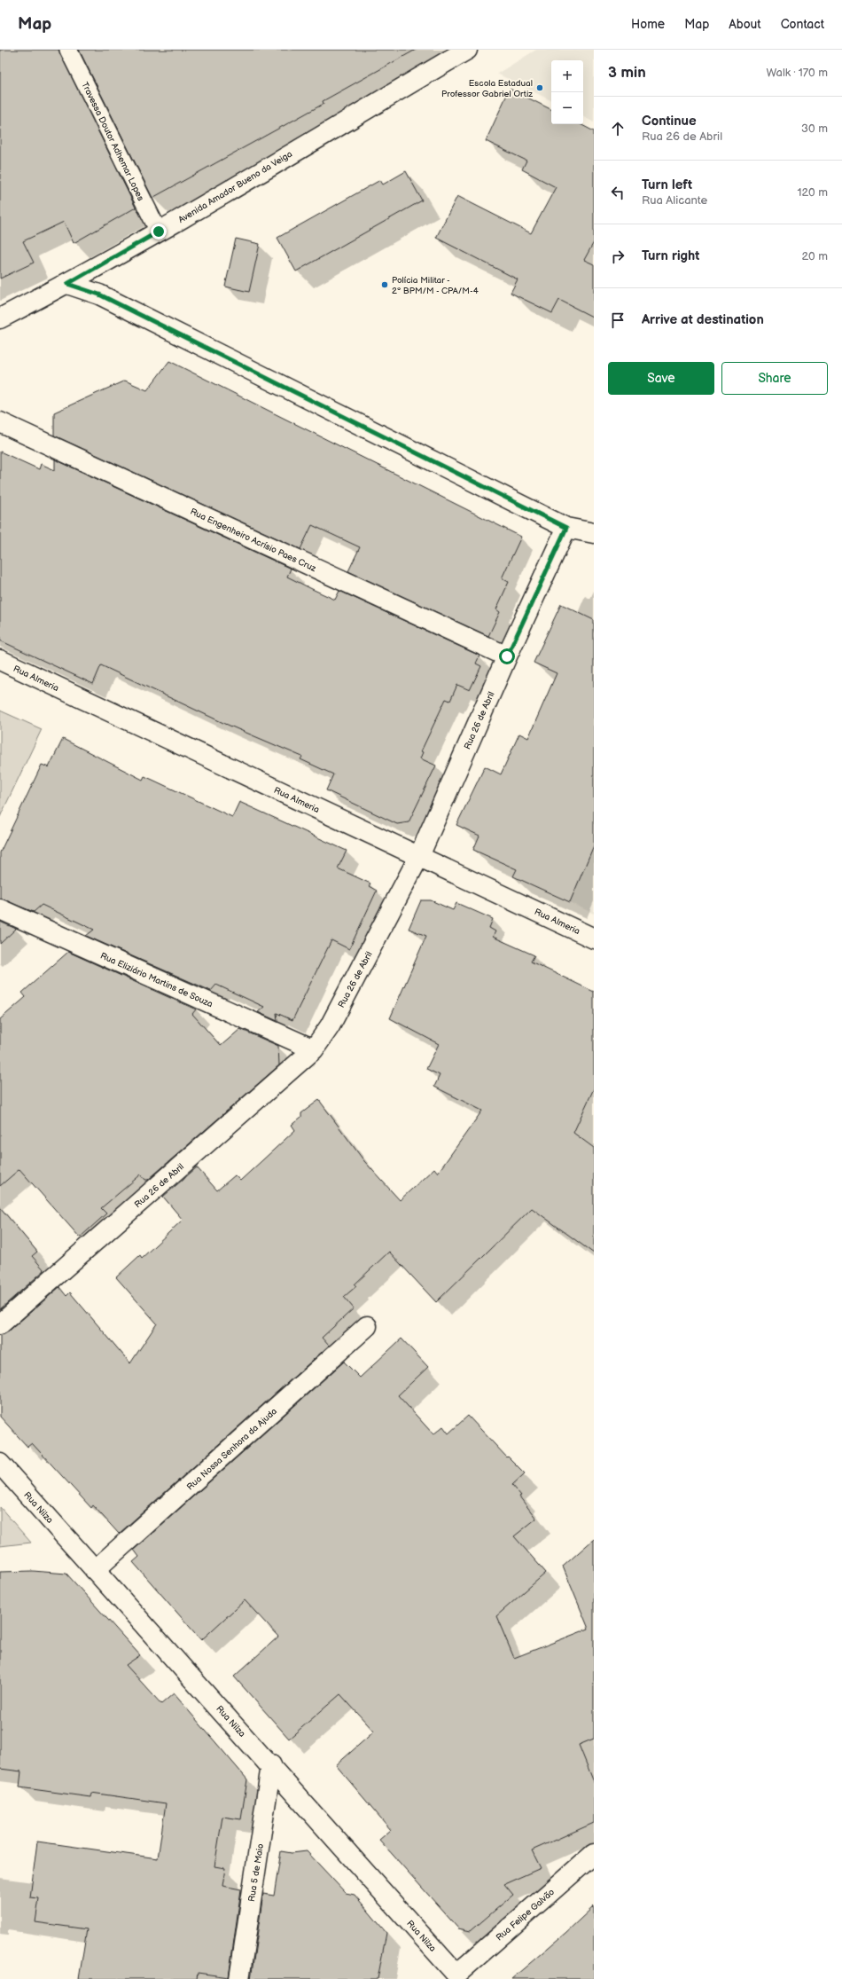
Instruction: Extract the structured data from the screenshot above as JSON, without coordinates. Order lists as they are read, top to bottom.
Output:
{
  "streets": {
    "street": [
      "Avenida Amador Bueno da Veiga",
      "Rua Engenheiro Acrísio Paes Cruz",
      "Rua Almeria",
      "Rua 26 de Abril",
      "Rua Eliziário Martins de Souza",
      "Rua Nossa Senhora da Ajuda",
      "Rua Nilza",
      "Rua 5 de Maio",
      "Rua Felipe Galvão"
    ],
    "lane": ["Travessa Doutor Adhemar Lopes"]
  },
  "crossings": [
    ["Travessa Doutor Adhemar Lopes", "Avenida Amador Bueno da Veiga"],
    ["Rua Engenheiro Acrísio Paes Cruz", "Rua 26 de Abril"],
    ["Rua Almeria", "Rua 26 de Abril"],
    ["Rua 26 de Abril", "Rua Eliziário Martins de Souza"],
    ["Rua Nossa Senhora da Ajuda", "Rua Nilza"],
    ["Rua Nilza", "Rua 5 de Maio"],
    ["Rua Nilza", "Rua Felipe Galvão"]
  ],
  "places": ["Escola Estadual Professor Gabriel Ortiz", "Polícia Militar - 2º BPM/M - CPA/M-4"],
  "page": {
    "header": "Map",
    "nav": [
      "Home",
      "Map",
      "About",
      "Contact"
    ],
    "heading": ["3 min", "Walk · 170 m"],
    "map_buttons": ["+", "−"],
    "list": [
      ["Continue", "Rua 26 de Abril", "30 m"],
      ["Turn left", "Rua Alicante", "120 m"],
      ["Turn right", "20 m"],
      "Arrive at destination"
    ],
    "buttons": ["Save", "Share"]
  }
}
